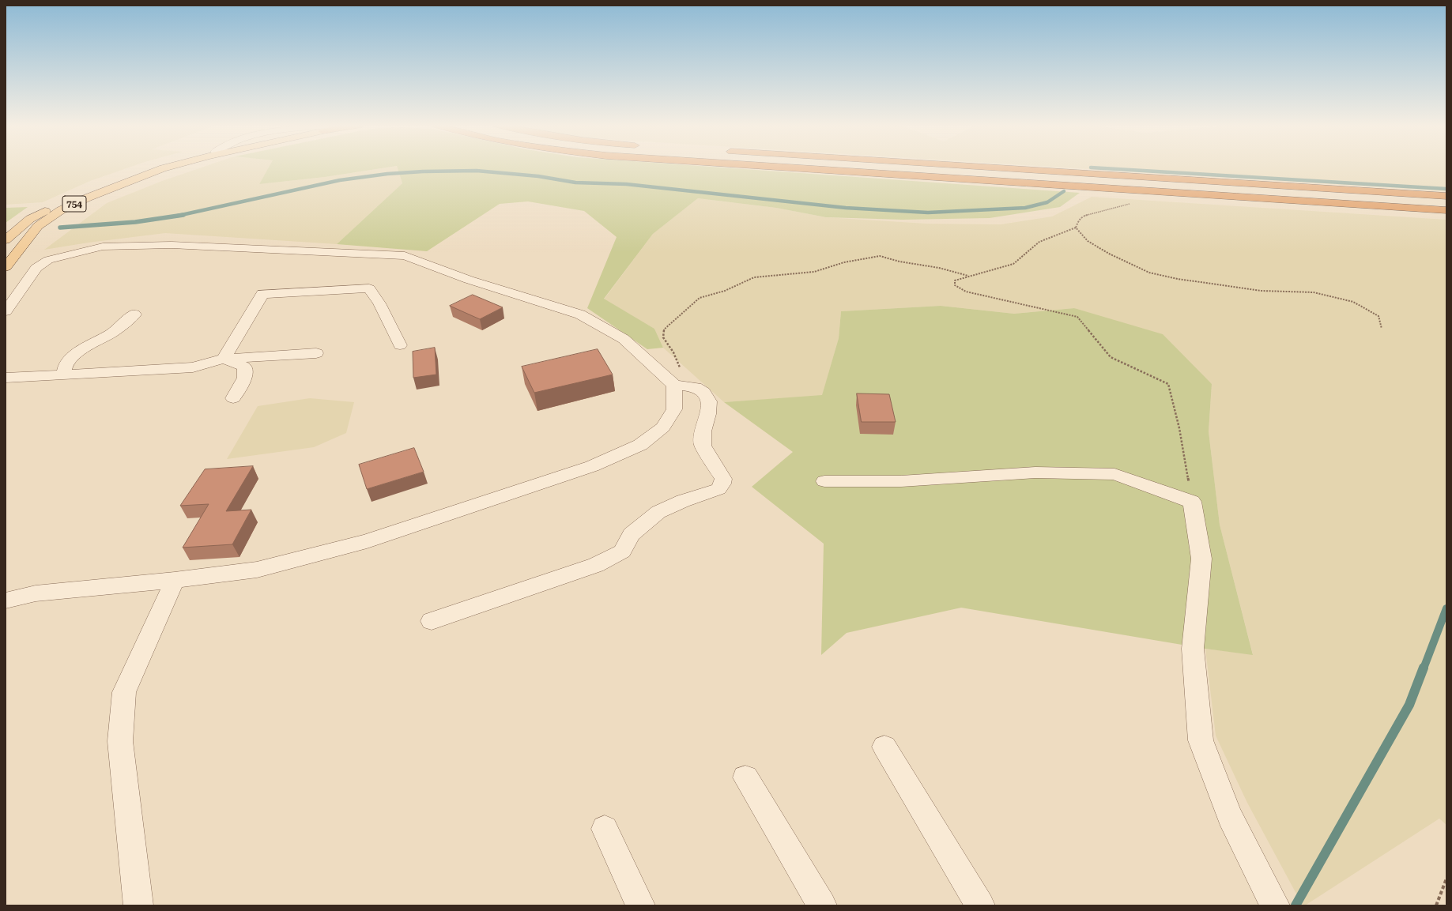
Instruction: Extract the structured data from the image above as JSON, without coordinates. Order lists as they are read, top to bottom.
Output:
{
  "streets": {
    "main road": ["754"]
  }
}
